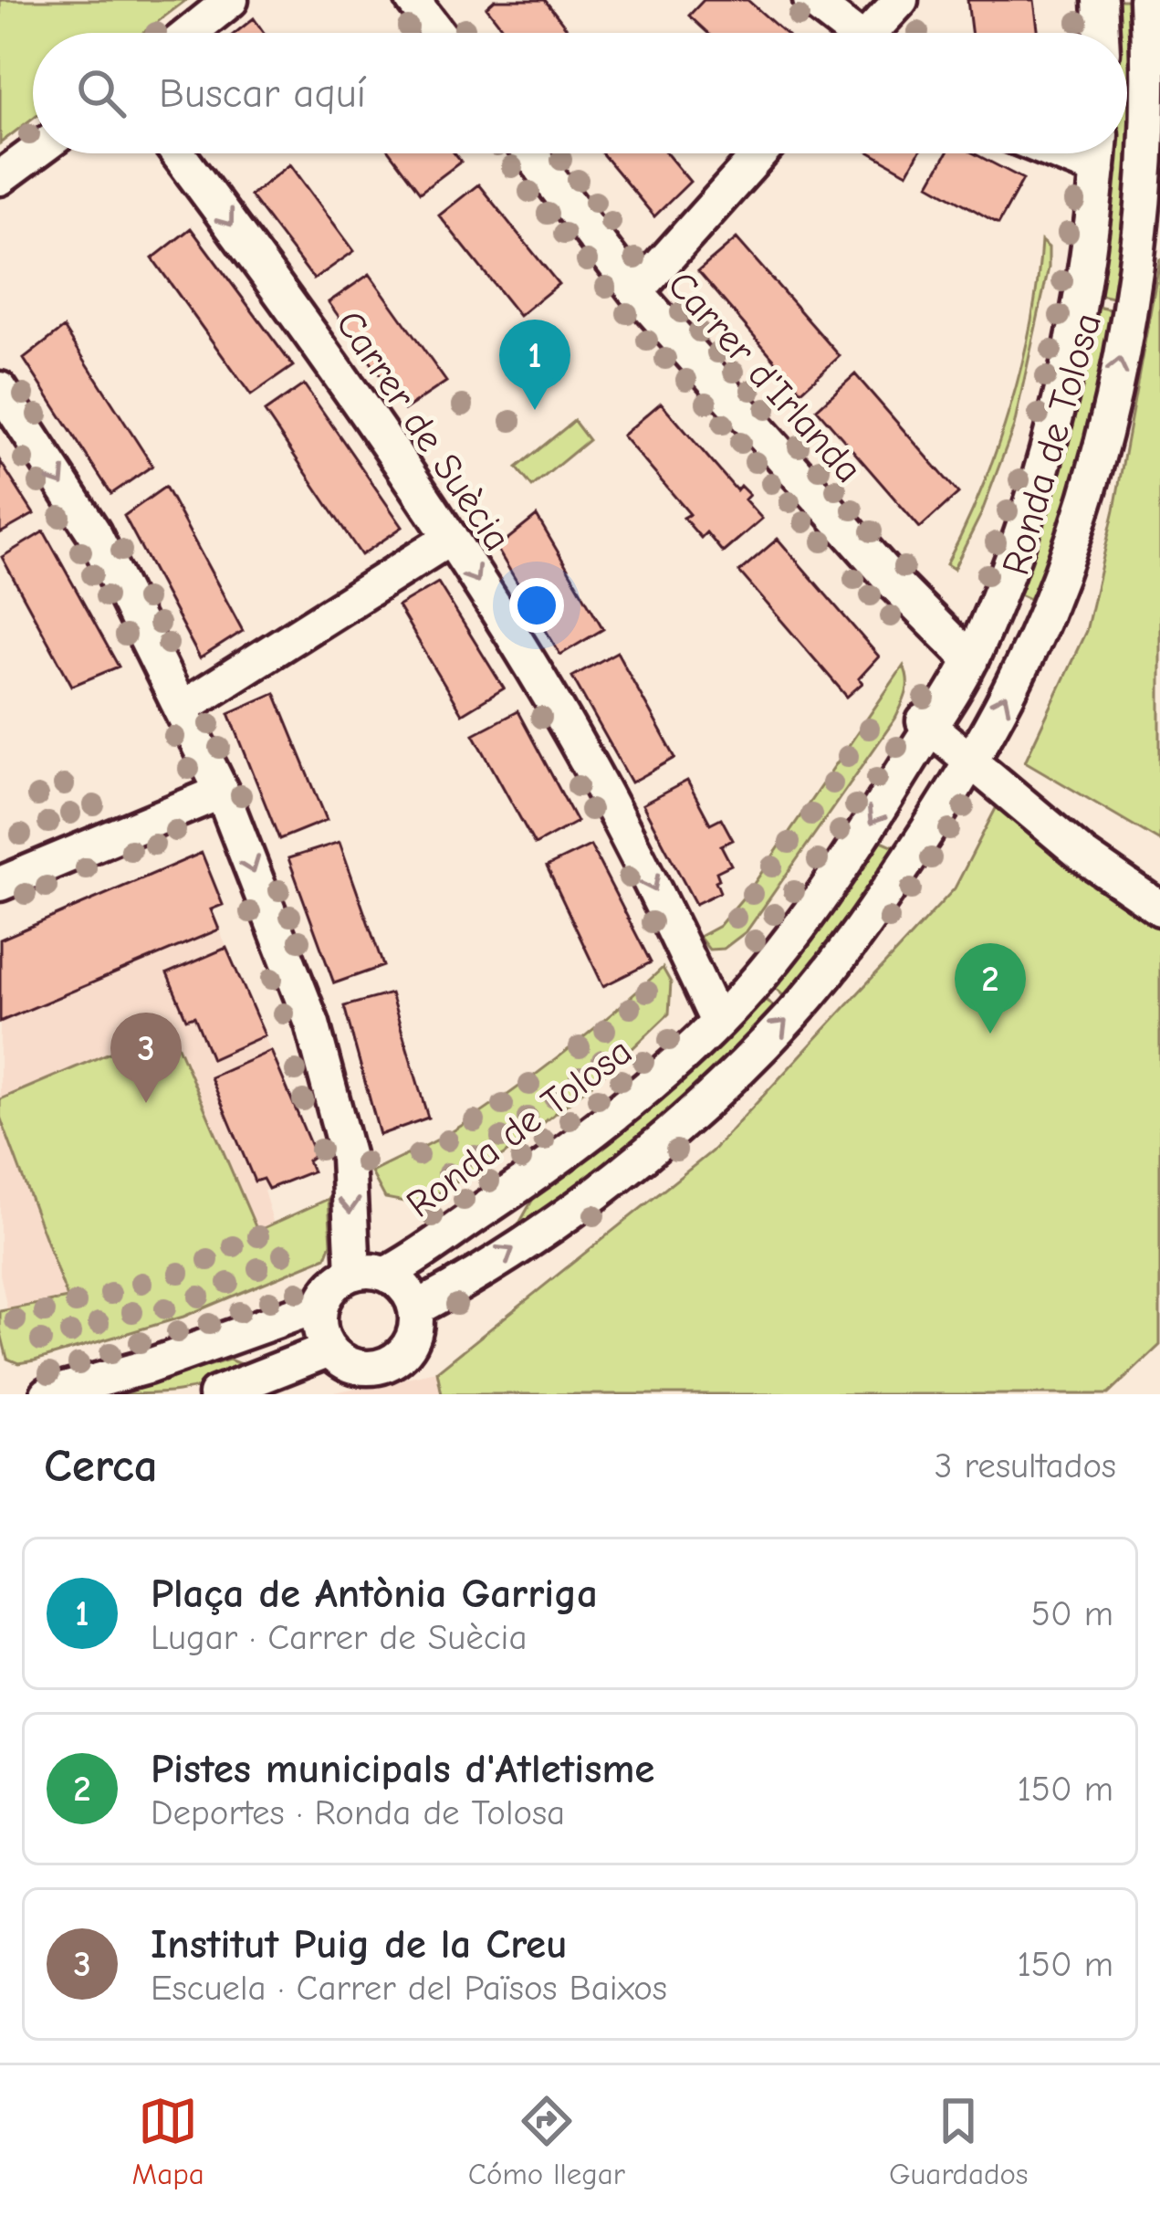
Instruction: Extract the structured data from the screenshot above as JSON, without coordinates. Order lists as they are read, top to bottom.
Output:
{
  "streets": {
    "street": ["Carrer d'Irlanda", "Carrer de Suècia", "Ronda de Tolosa"]
  },
  "crossings": [
    ["Carrer d'Irlanda", "Ronda de Tolosa"],
    ["Carrer de Suècia", "Ronda de Tolosa"]
  ],
  "one_way": ["Carrer de Suècia"],
  "page": {
    "search": "Buscar aquí",
    "pins": ["1", "2", "3"],
    "heading": ["Cerca", "3 resultados"],
    "list": [
      {
        "mark": "1",
        "name": "Plaça de Antònia Garriga",
        "note": "Lugar · Carrer de Suècia",
        "value": "50 m"
      },
      {
        "mark": "2",
        "name": "Pistes municipals d'Atletisme",
        "note": "Deportes · Ronda de Tolosa",
        "value": "150 m"
      },
      {
        "mark": "3",
        "name": "Institut Puig de la Creu",
        "note": "Escuela · Carrer del Països Baixos",
        "value": "150 m"
      }
    ],
    "nav": ["Mapa", "Cómo llegar", "Guardados"]
  }
}
